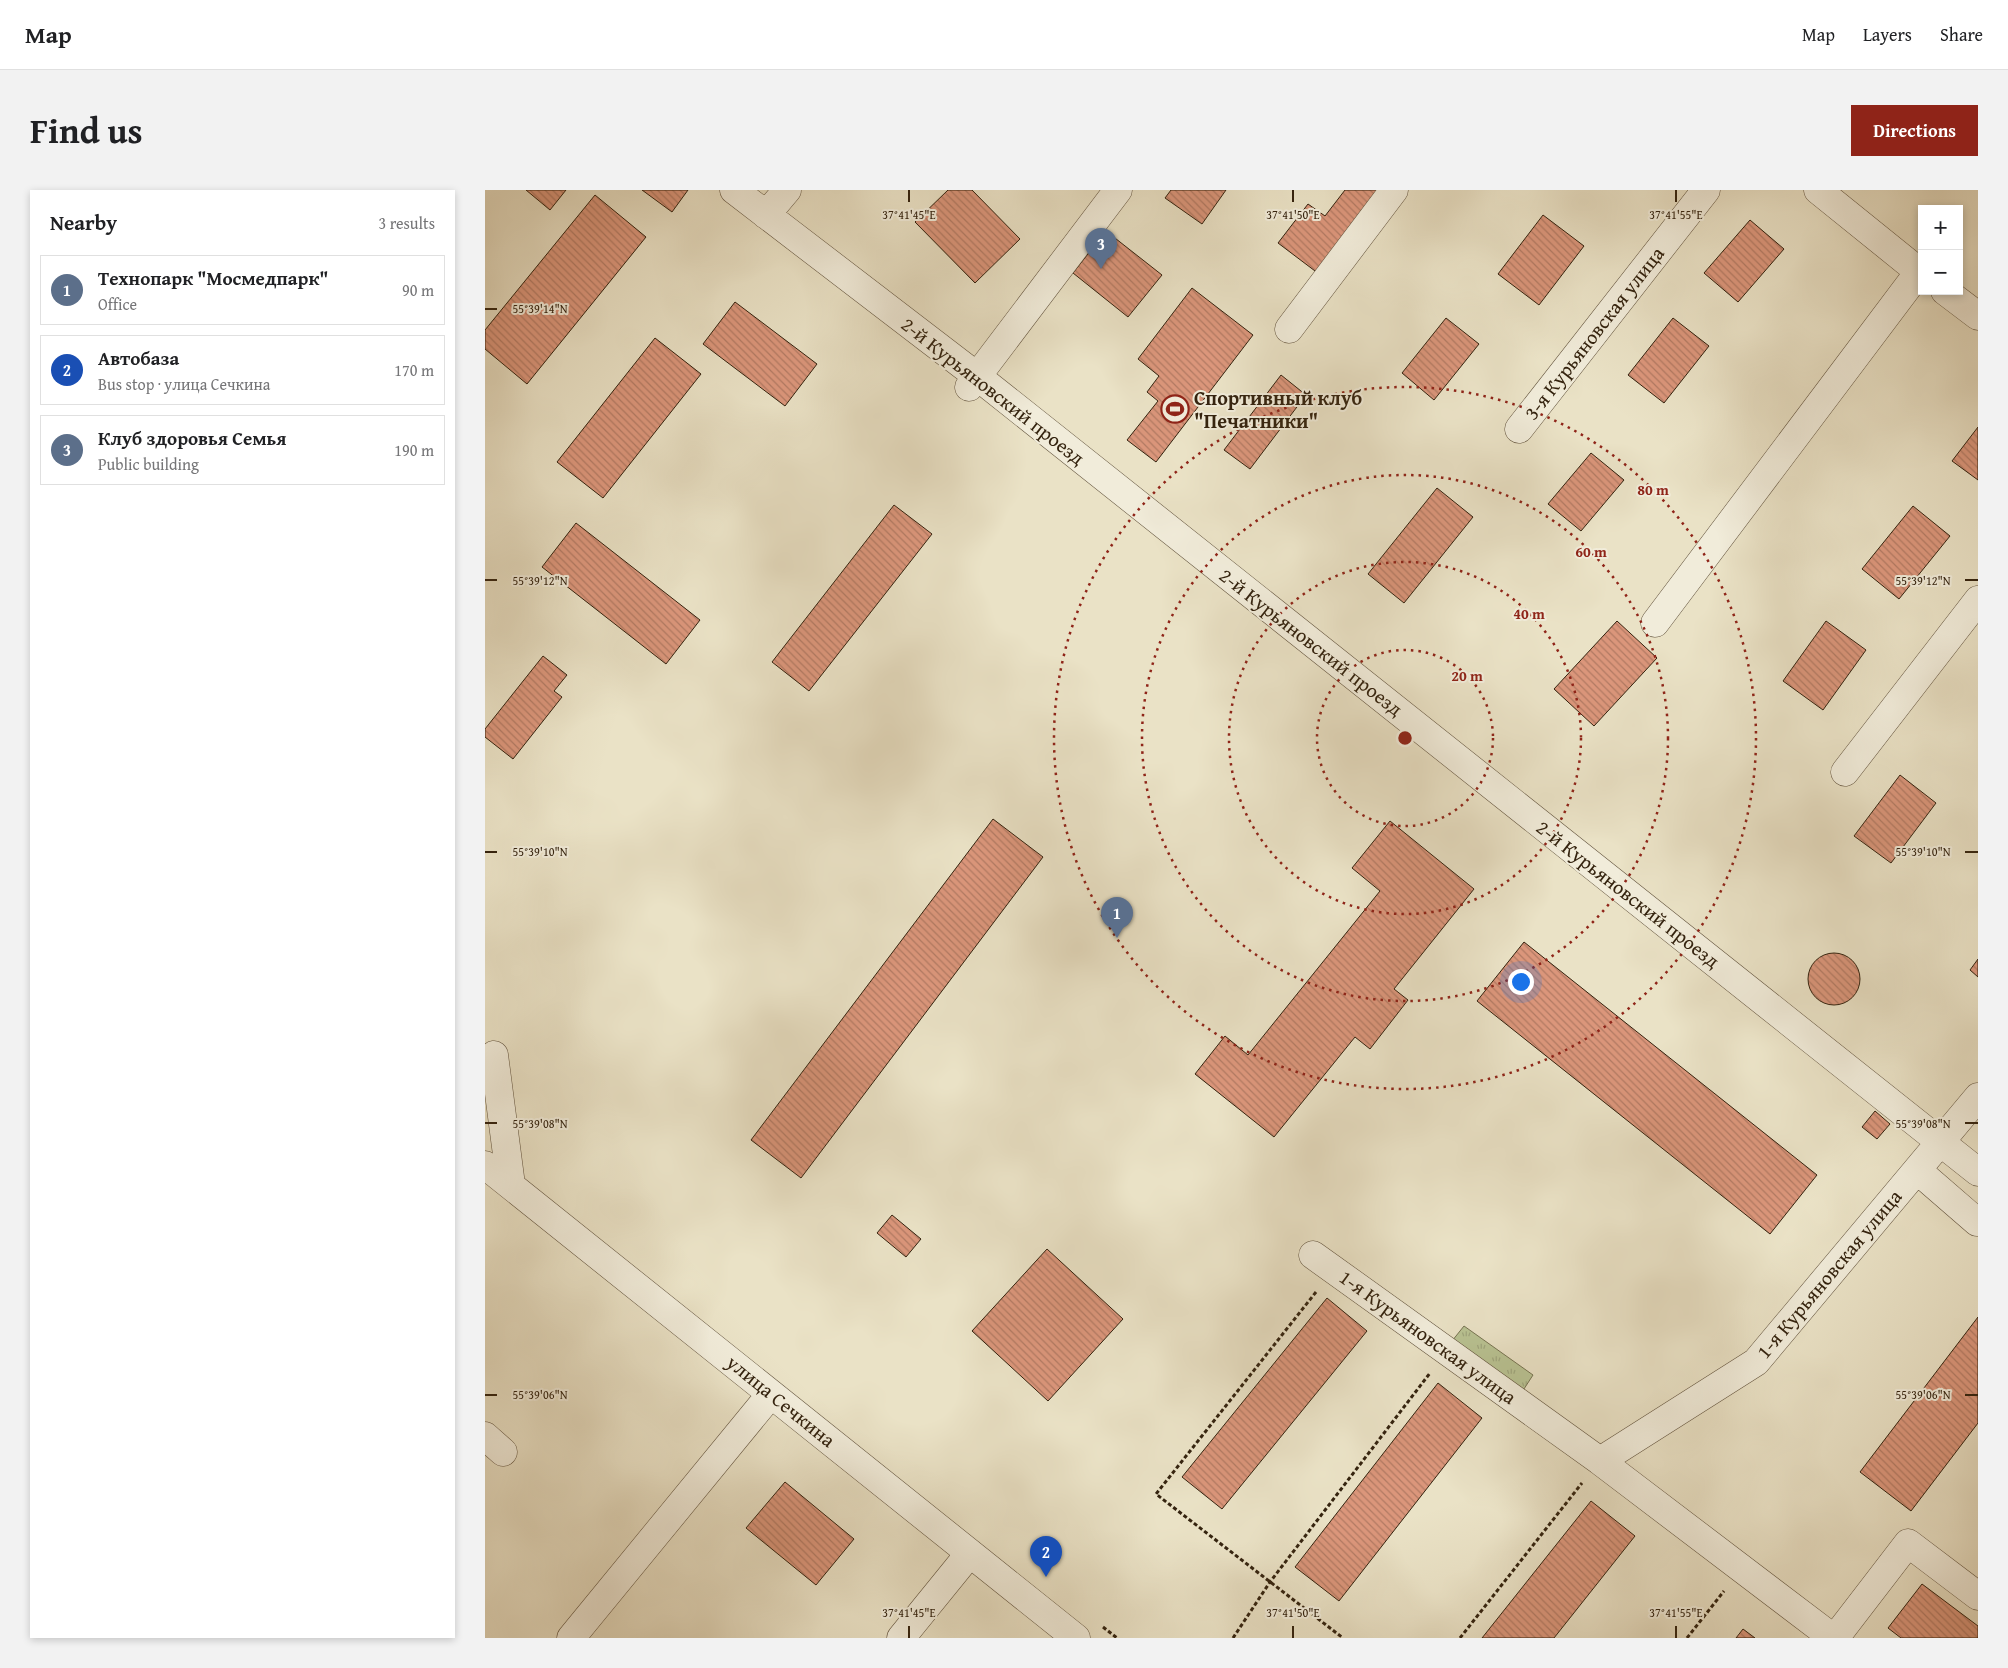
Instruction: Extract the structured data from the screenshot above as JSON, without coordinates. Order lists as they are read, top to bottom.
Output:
{
  "streets": {
    "street": [
      "3-я Курьяновская улица",
      "2-й Курьяновский проезд",
      "1-я Курьяновская улица",
      "улица Сечкина"
    ]
  },
  "crossings": [
    ["2-й Курьяновский проезд", "1-я Курьяновская улица"]
  ],
  "places": {
    "sports": ["Спортивный клуб \"Печатники\""]
  },
  "page": {
    "header": "Map",
    "nav": ["Map", "Layers", "Share"],
    "title": "Find us",
    "buttons": "Directions",
    "heading": ["Nearby", "3 results"],
    "map_buttons": ["+", "−"],
    "pins": ["3", "1", "2"],
    "list": [
      {
        "mark": "1",
        "name": "Технопарк \"Мосмедпарк\"",
        "note": "Office",
        "value": "90 m"
      },
      {
        "mark": "2",
        "name": "Автобаза",
        "note": "Bus stop · улица Сечкина",
        "value": "170 m"
      },
      {
        "mark": "3",
        "name": "Клуб здоровья Семья",
        "note": "Public building",
        "value": "190 m"
      }
    ]
  },
  "coordinates": [
    "37°41'45\"E",
    "37°41'50\"E",
    "37°41'55\"E",
    "55°39'14\"N",
    "55°39'12\"N",
    "55°39'10\"N",
    "55°39'08\"N",
    "55°39'06\"N"
  ],
  "rings": [
    "80 m",
    "60 m",
    "40 m",
    "20 m"
  ]
}
